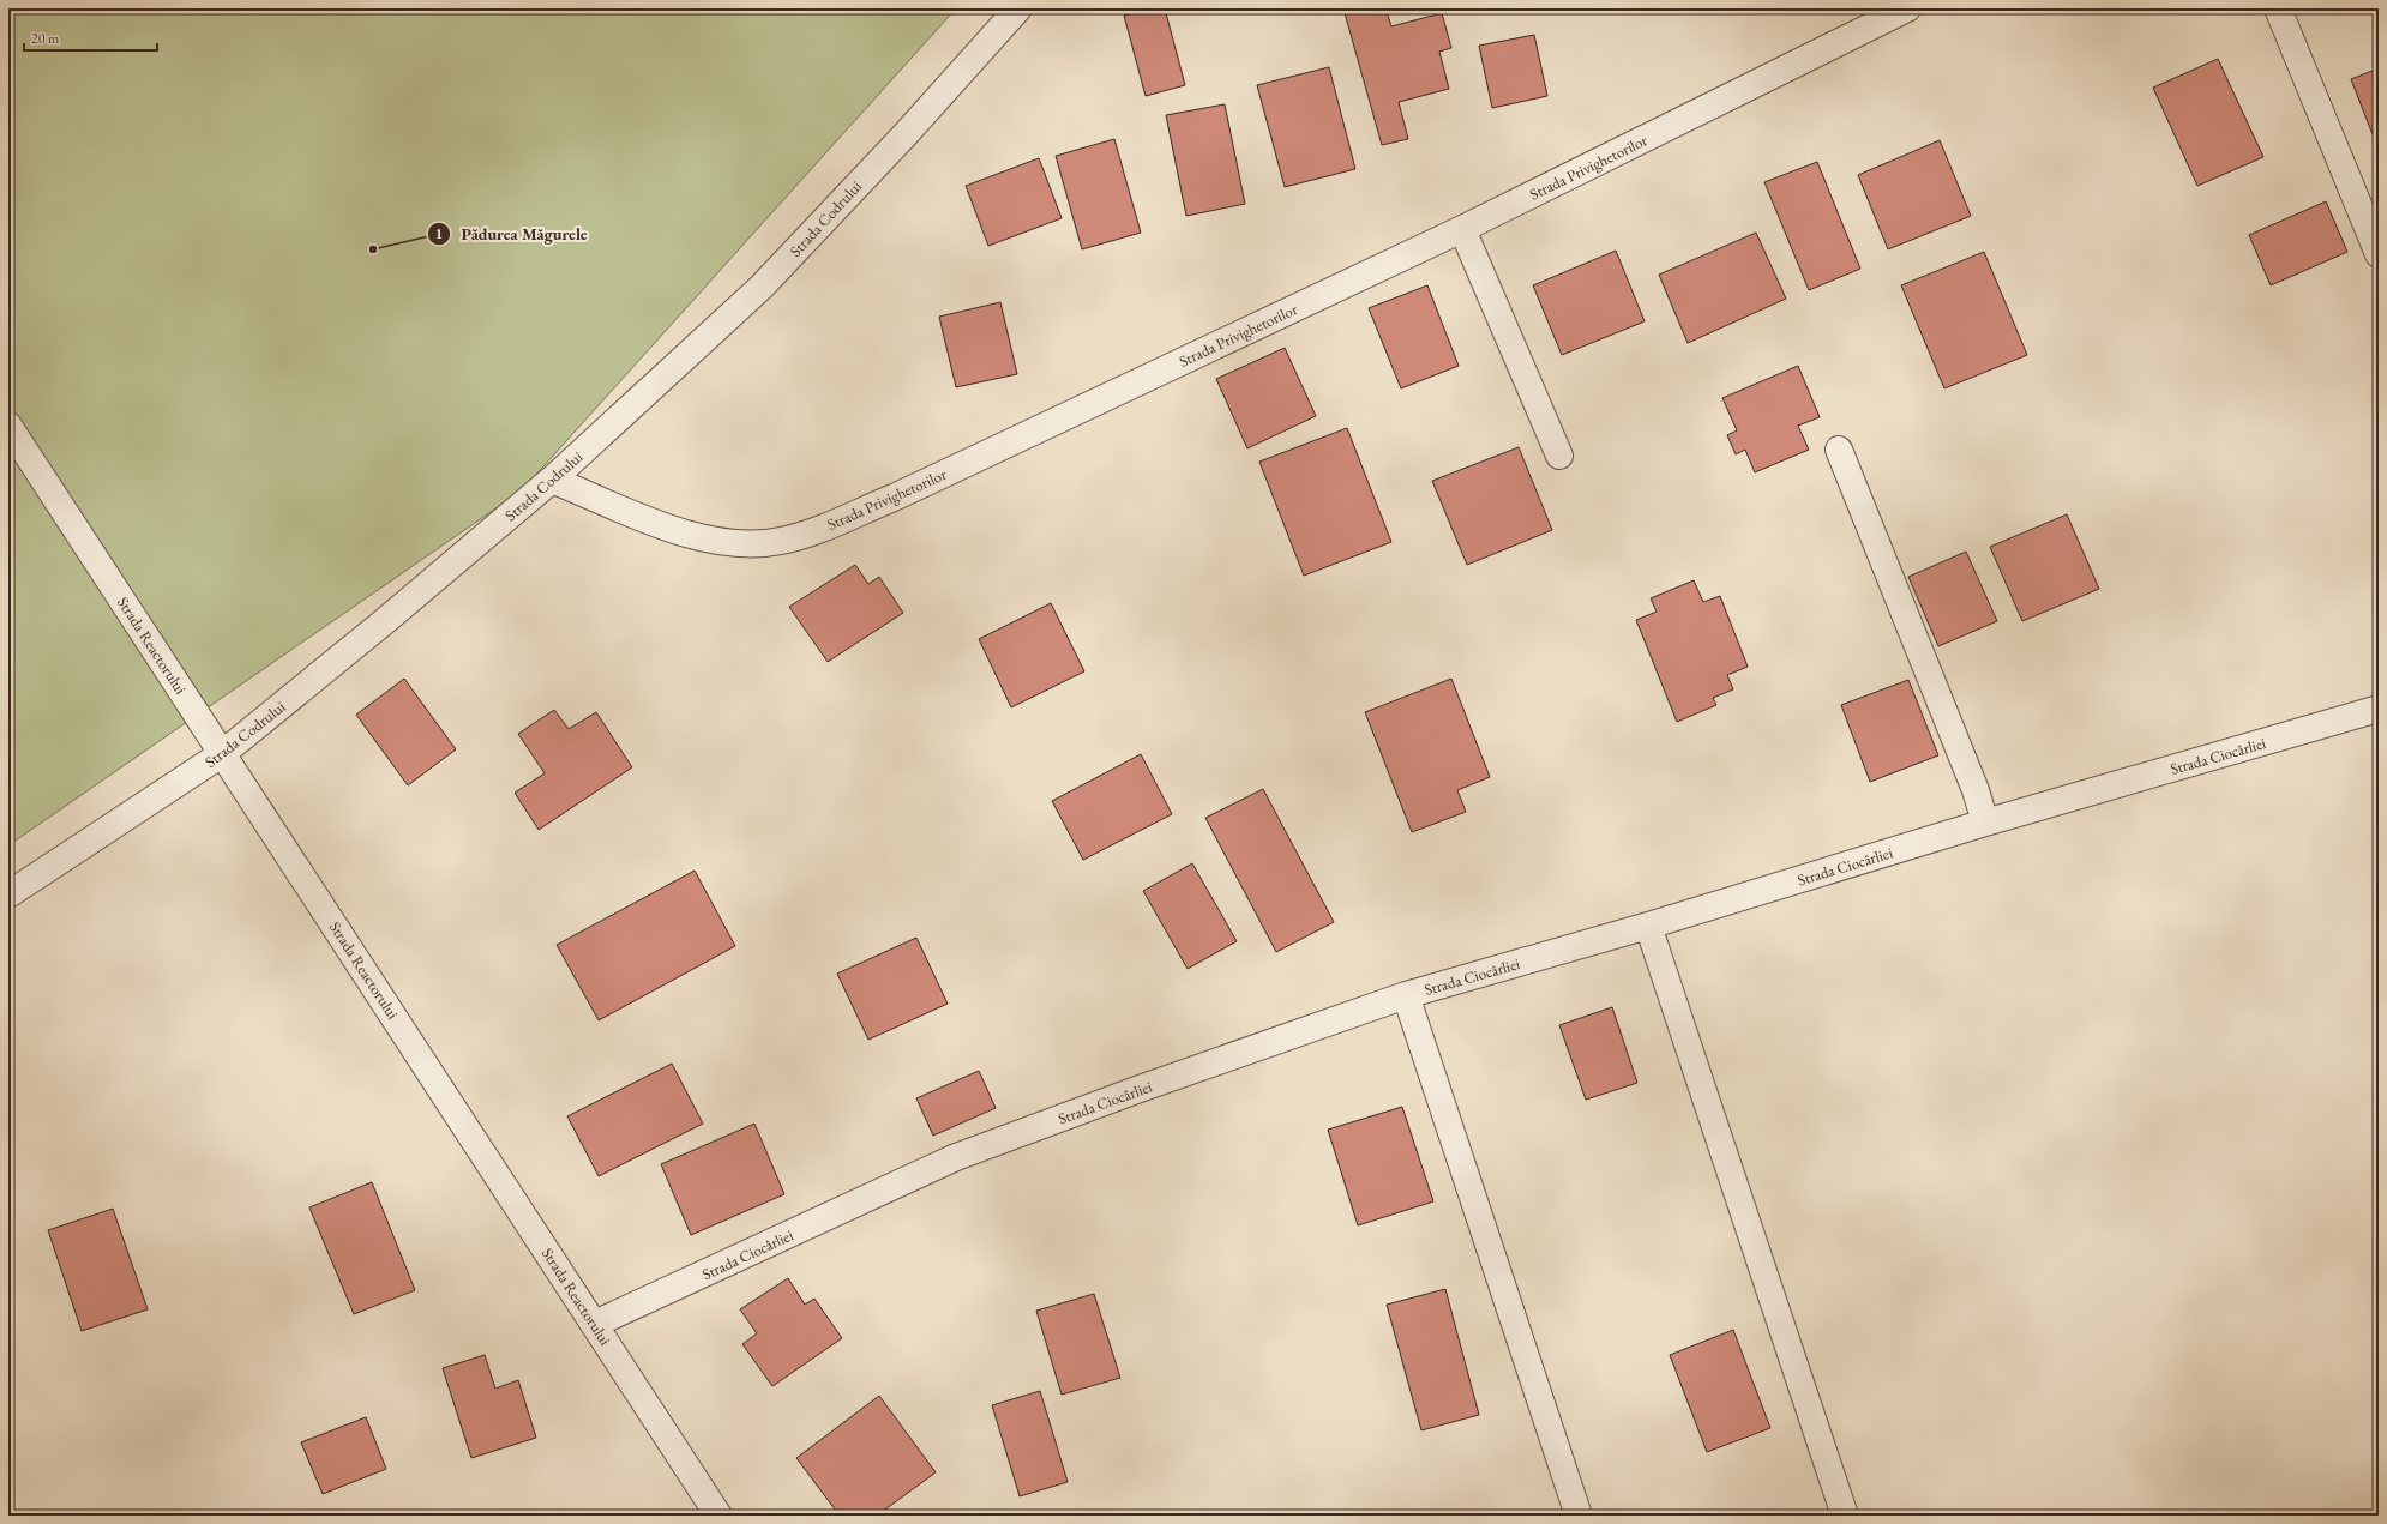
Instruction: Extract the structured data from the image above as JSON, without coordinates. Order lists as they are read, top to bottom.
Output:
{
  "streets": {
    "street": [
      "Strada Privighetorilor",
      "Strada Codrului",
      "Strada Reactorului",
      "Strada Ciocârliei"
    ]
  },
  "crossings": [
    ["Strada Privighetorilor", "Strada Codrului"],
    ["Strada Codrului", "Strada Reactorului"],
    ["Strada Reactorului", "Strada Ciocârliei"]
  ],
  "places": ["Pădurea Măgurele"],
  "scale_bar": "20 m"
}
